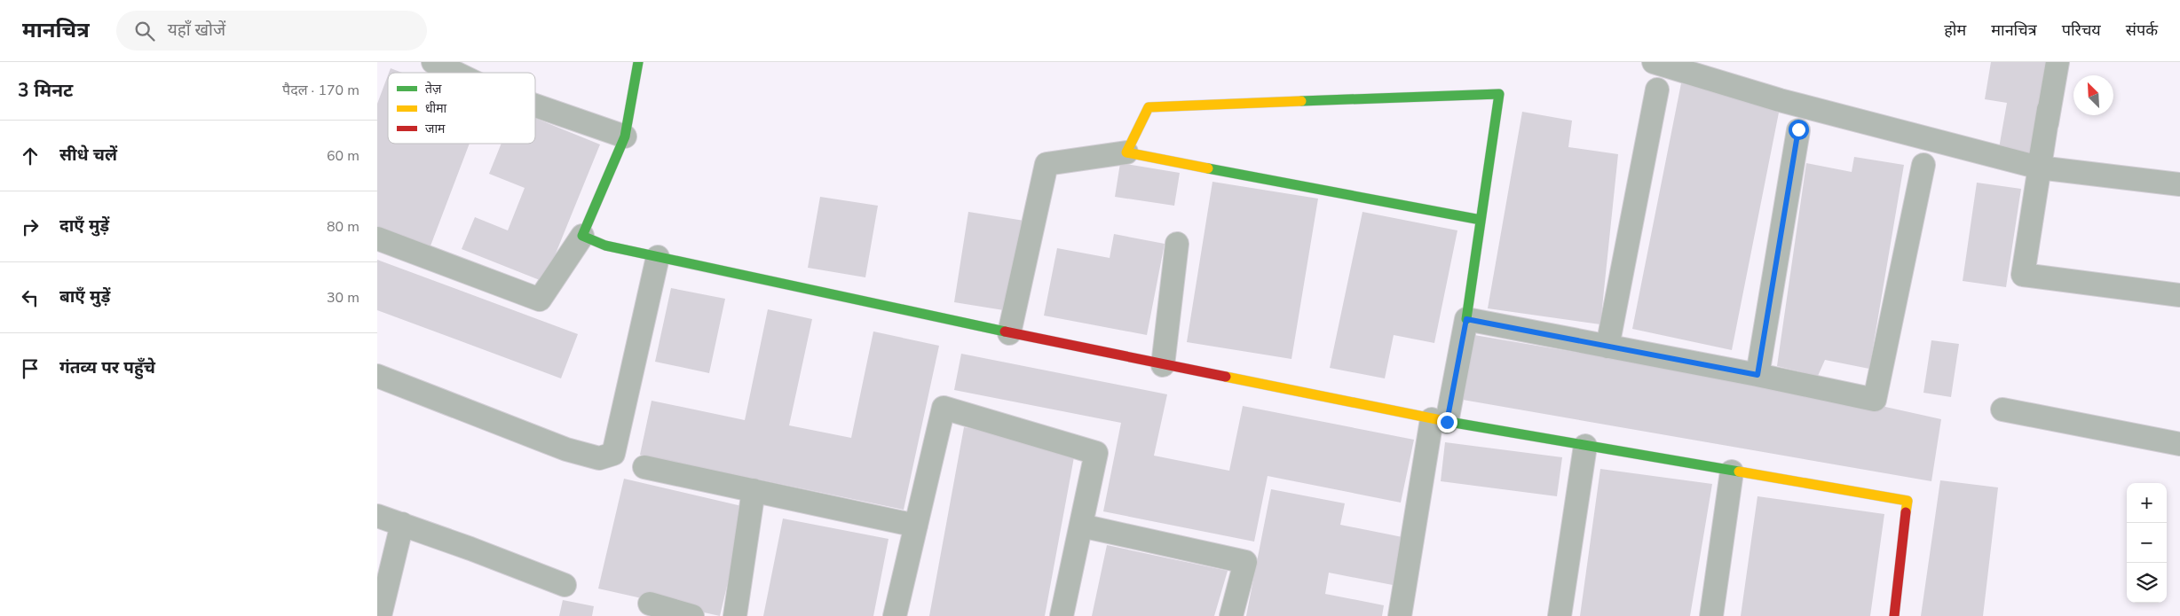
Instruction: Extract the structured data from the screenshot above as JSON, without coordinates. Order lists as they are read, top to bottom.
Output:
{
  "legend": ["तेज़", "धीमा", "जाम"],
  "north": "top left",
  "page": {
    "header": "मानचित्र",
    "search": "यहाँ खोजें",
    "nav": [
      "होम",
      "मानचित्र",
      "परिचय",
      "संपर्क"
    ],
    "heading": ["3 मिनट", "पैदल · 170 m"],
    "list": [
      ["सीधे चलें", "60 m"],
      ["दाएँ मुड़ें", "80 m"],
      ["बाएँ मुड़ें", "30 m"],
      "गंतव्य पर पहुँचे"
    ],
    "map_buttons": ["+", "−"]
  }
}
